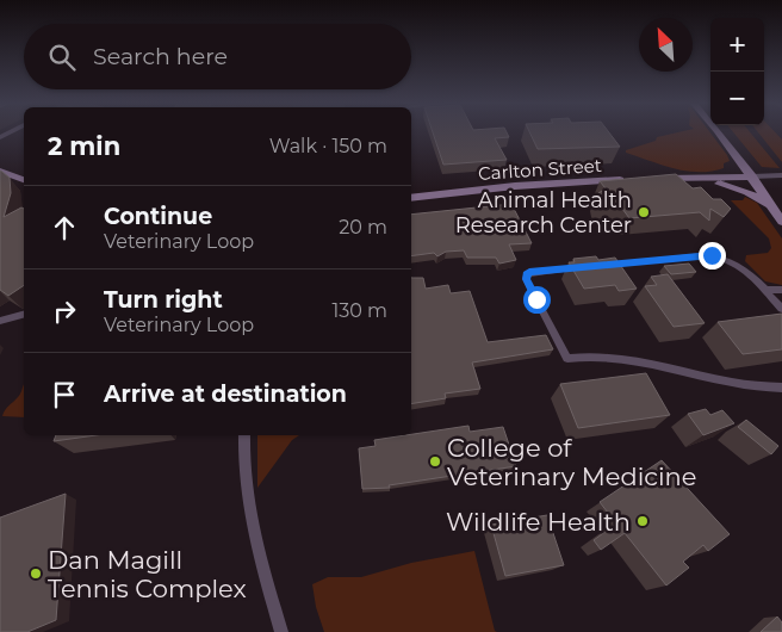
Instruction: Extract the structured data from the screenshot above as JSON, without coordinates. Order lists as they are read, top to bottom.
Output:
{
  "streets": {
    "street": ["Carlton Street"]
  },
  "places": [
    "Animal Health Research Center",
    "College of Veterinary Medicine",
    "Wildlife Health",
    "Dan Magill Tennis Complex"
  ],
  "north": "top left",
  "page": {
    "map_buttons": ["+", "−"],
    "search": "Search here",
    "heading": ["2 min", "Walk · 150 m"],
    "list": [
      ["Continue", "Veterinary Loop", "20 m"],
      ["Turn right", "Veterinary Loop", "130 m"],
      "Arrive at destination"
    ]
  }
}
